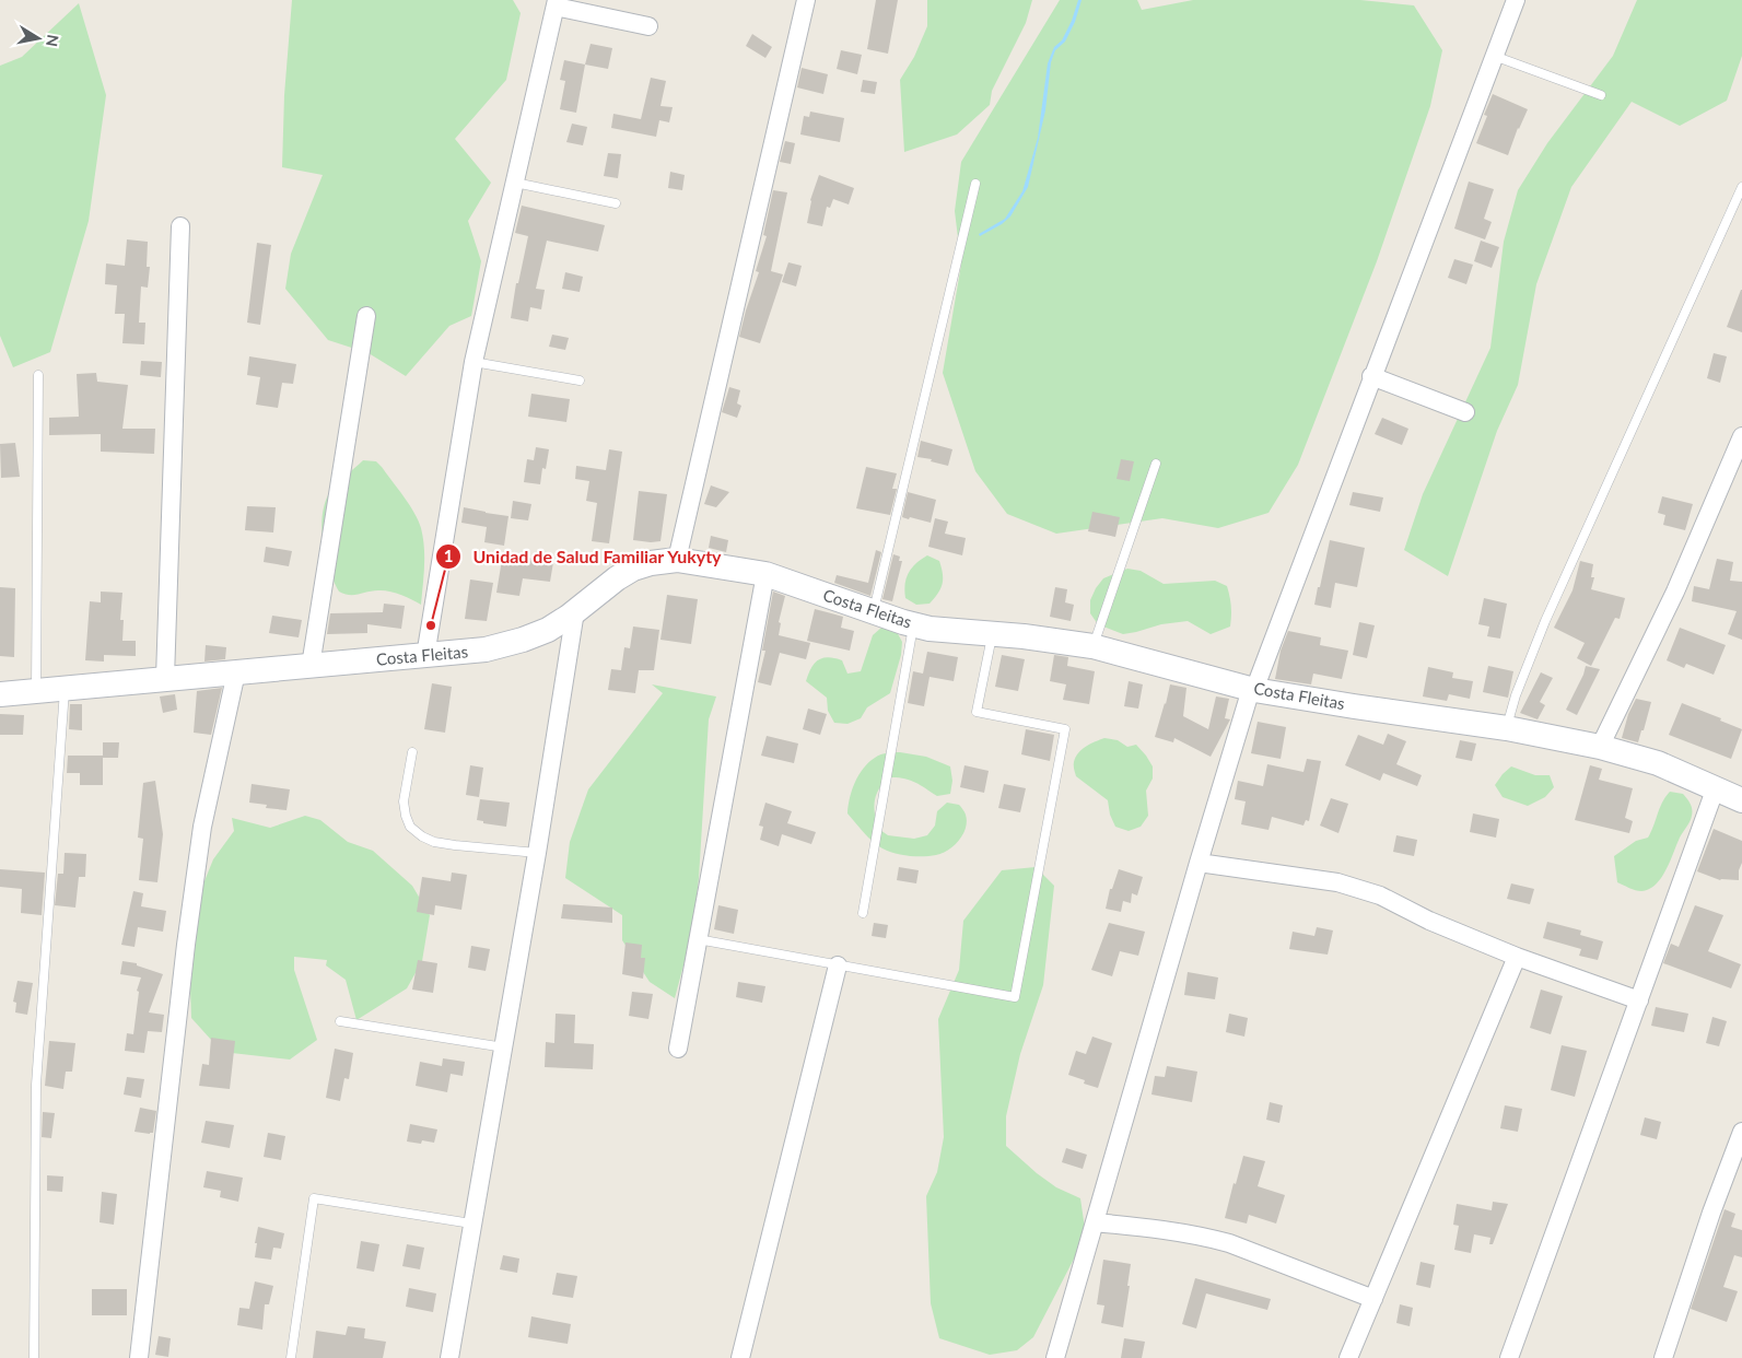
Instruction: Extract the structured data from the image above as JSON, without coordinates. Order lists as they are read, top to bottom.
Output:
{
  "streets": {
    "main road": ["Costa Fleitas"]
  },
  "places": ["Unidad de Salud Familiar Yukyty"],
  "north": "right"
}
